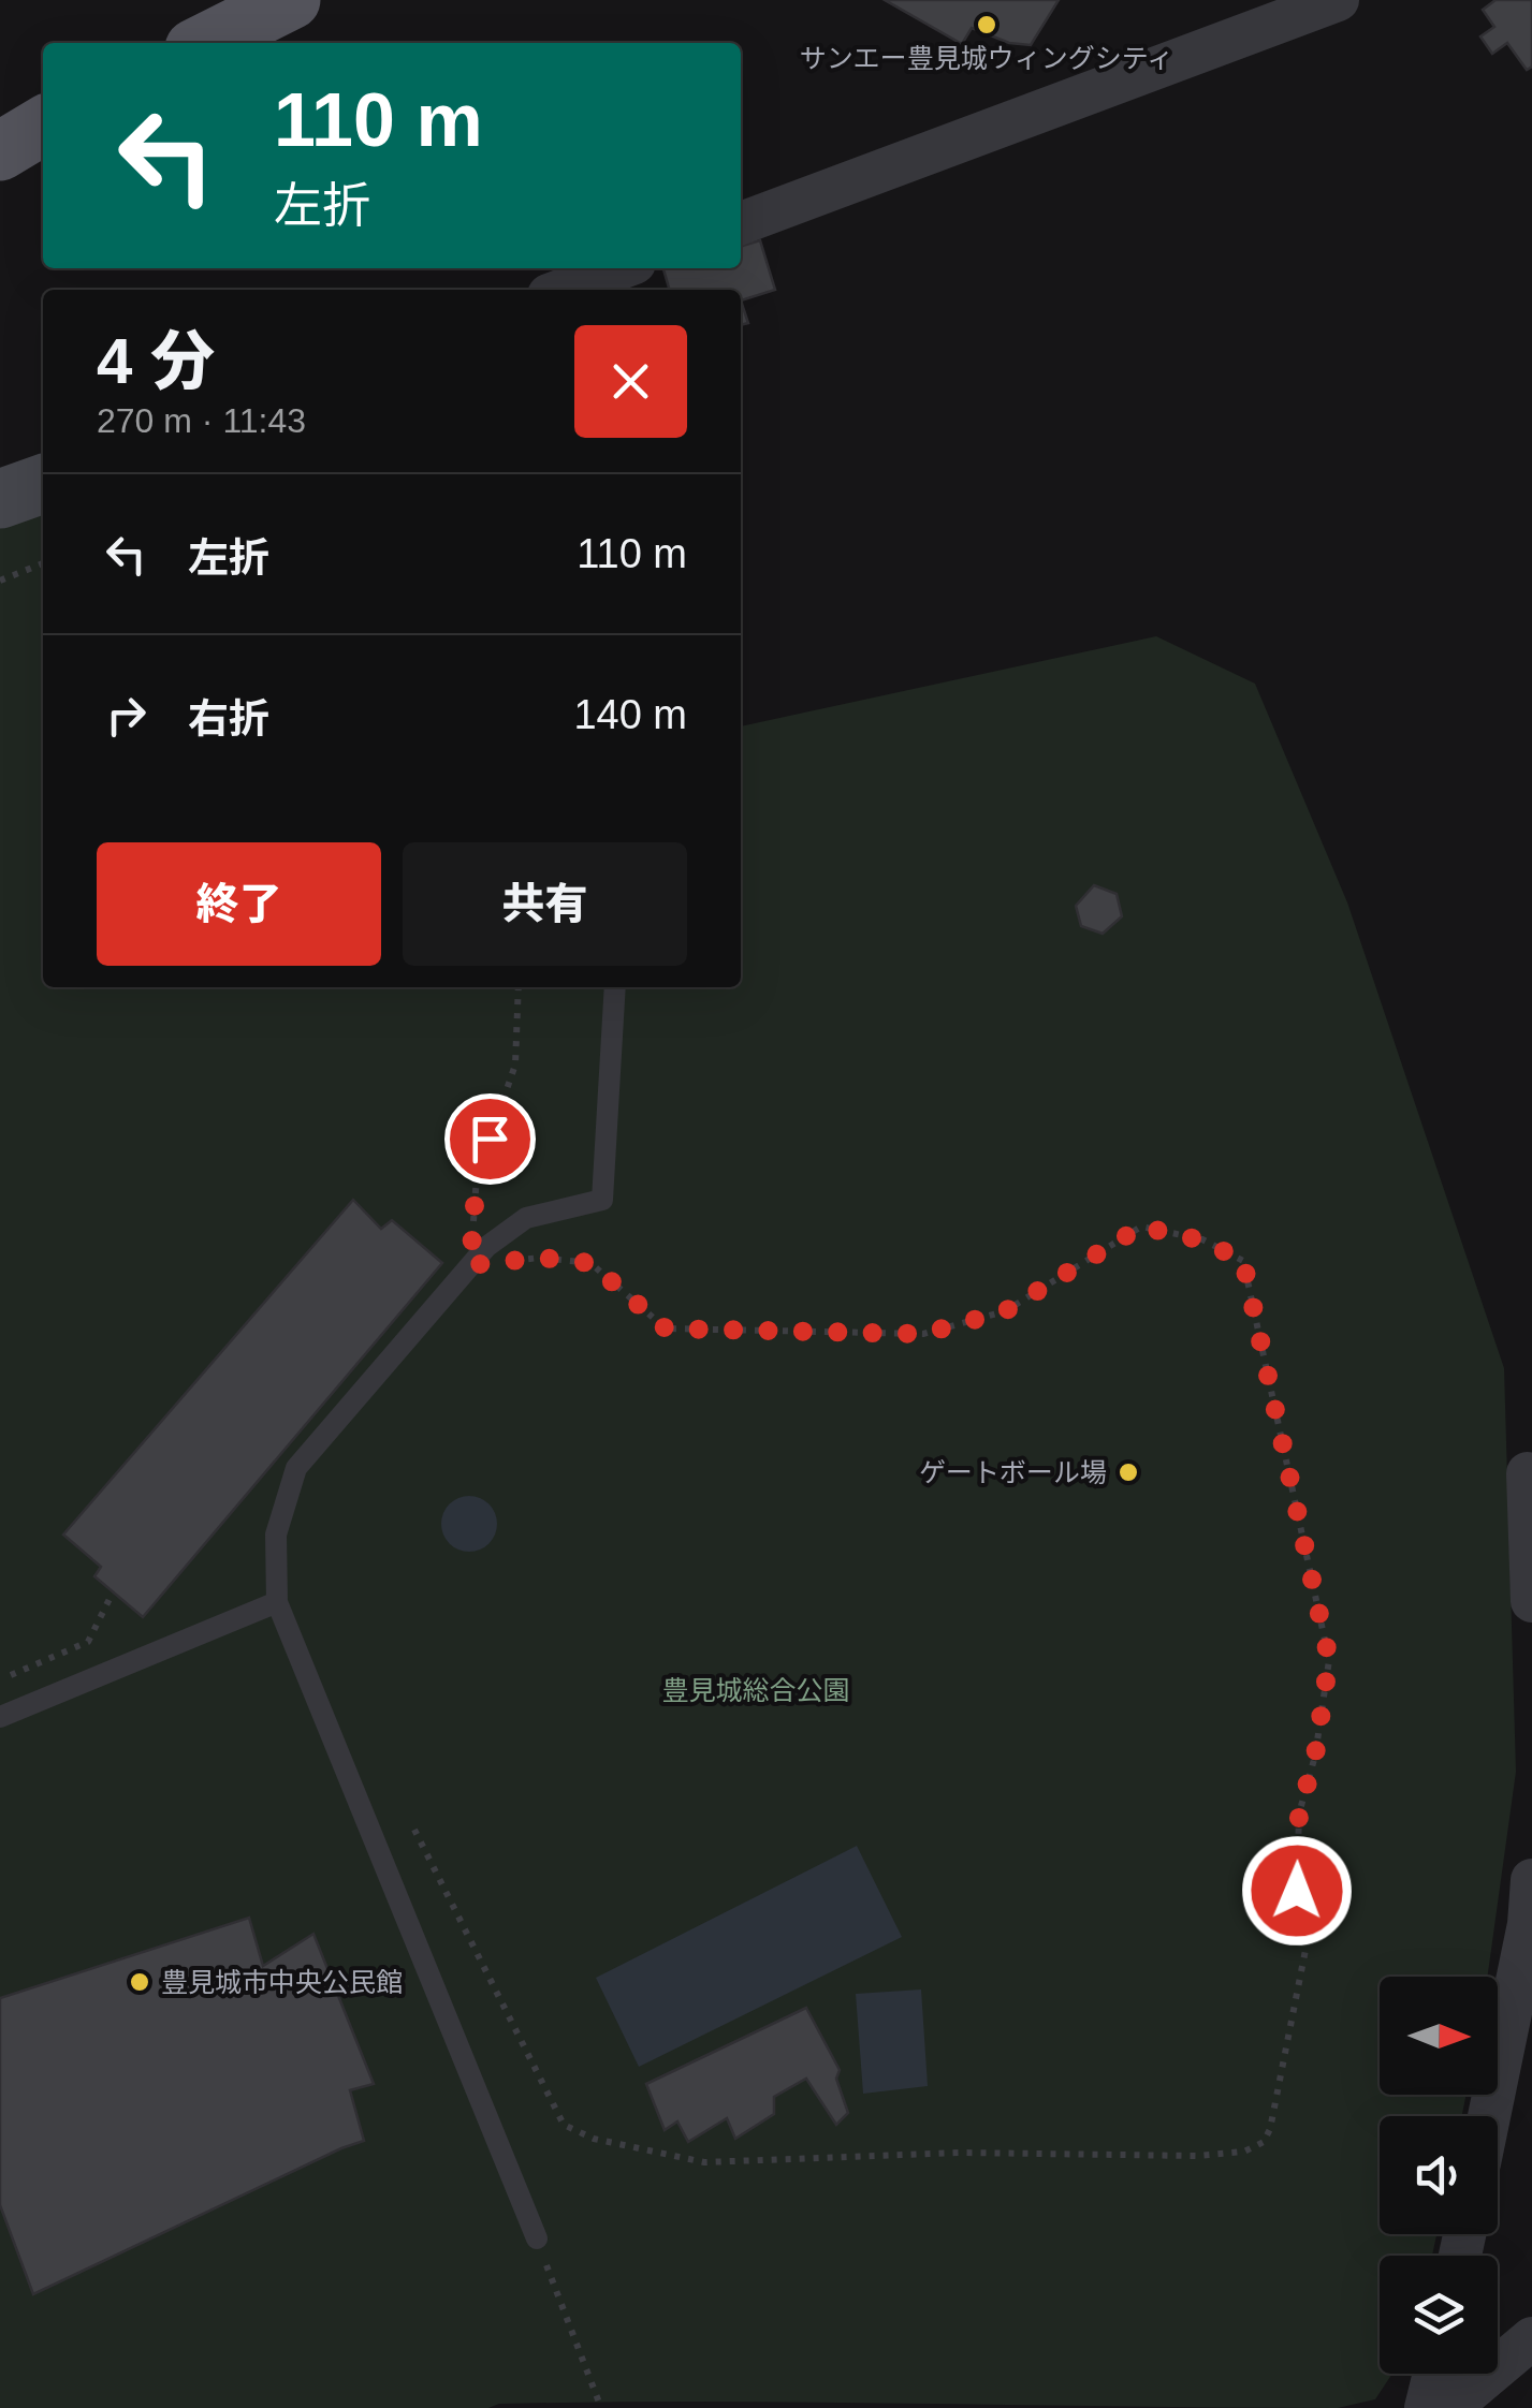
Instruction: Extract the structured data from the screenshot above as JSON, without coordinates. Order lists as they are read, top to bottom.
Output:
{
  "parks": ["豊見城総合公園"],
  "places": ["サンエー豊見城ウィングシティ", "ゲートボール場", "豊見城市中央公民館"],
  "north": "right",
  "page": {
    "turn": ["110 m", "左折"],
    "heading": ["4 分", "270 m · 11:43"],
    "list": [
      {
        "name": "左折",
        "value": "110 m"
      },
      {
        "name": "右折",
        "value": "140 m"
      }
    ],
    "buttons": ["終了", "共有"]
  }
}
